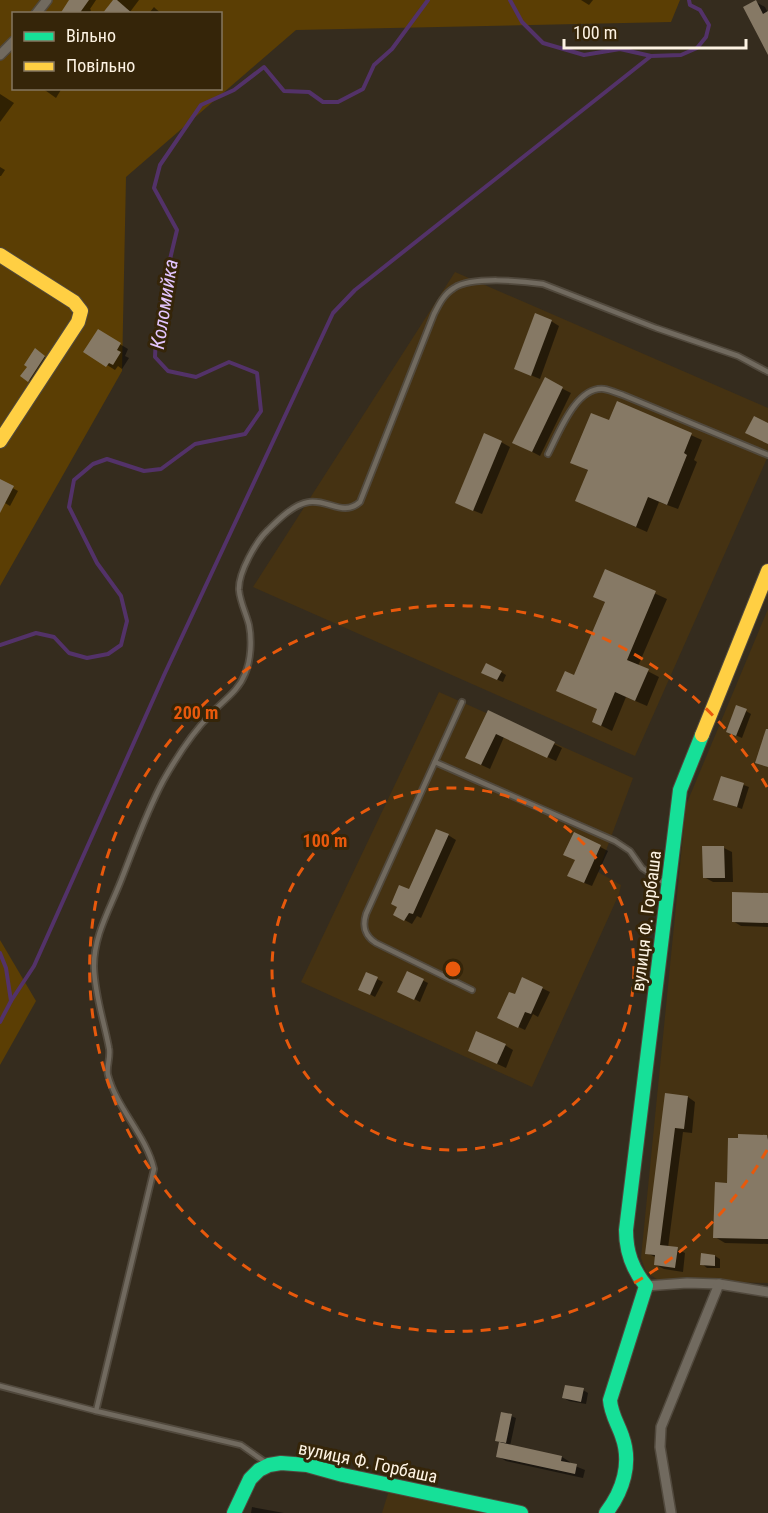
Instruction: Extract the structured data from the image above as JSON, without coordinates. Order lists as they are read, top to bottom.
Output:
{
  "streets": {
    "street": ["вулиця Ф. Горбаша"]
  },
  "water": ["Коломийка"],
  "legend": ["Вільно", "Повільно"],
  "scale_bar": "100 m",
  "rings": ["200 m", "100 m"]
}
